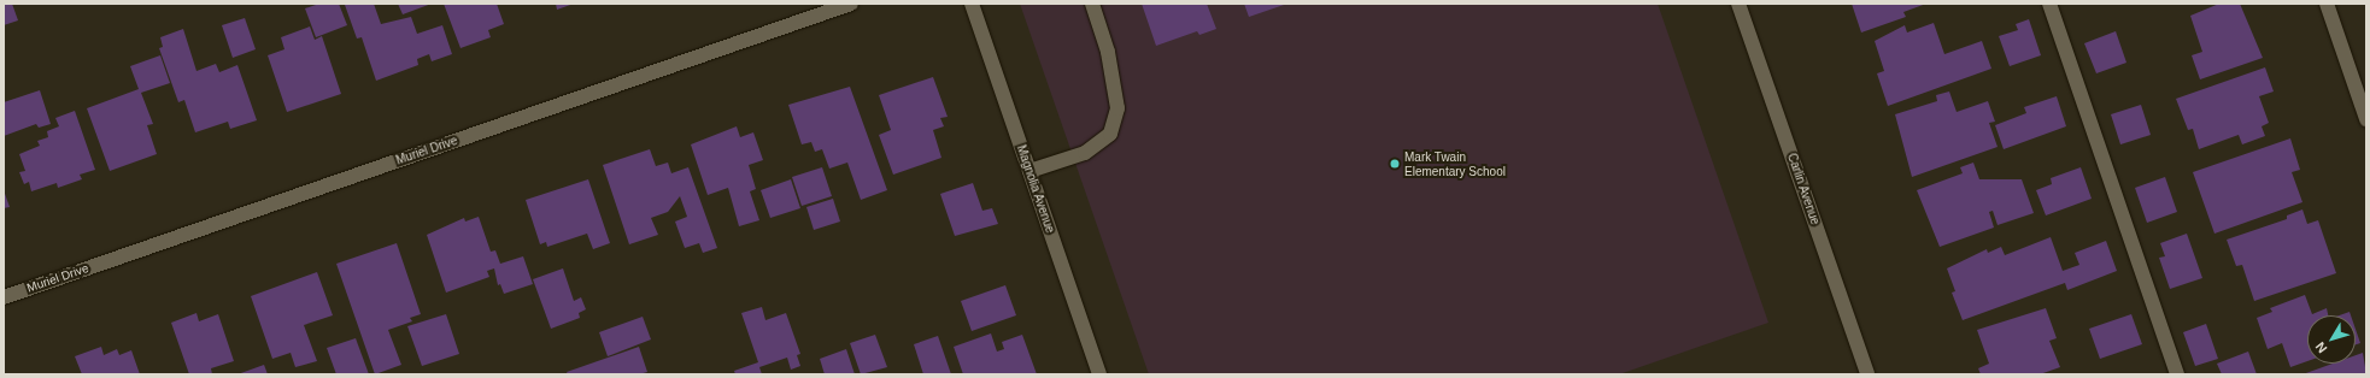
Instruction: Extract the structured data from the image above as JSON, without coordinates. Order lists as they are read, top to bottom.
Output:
{
  "streets": {
    "street": ["Muriel Drive", "Magnolia Avenue", "Carlin Avenue"]
  },
  "places": ["Mark Twain Elementary School"],
  "north": "bottom left"
}
